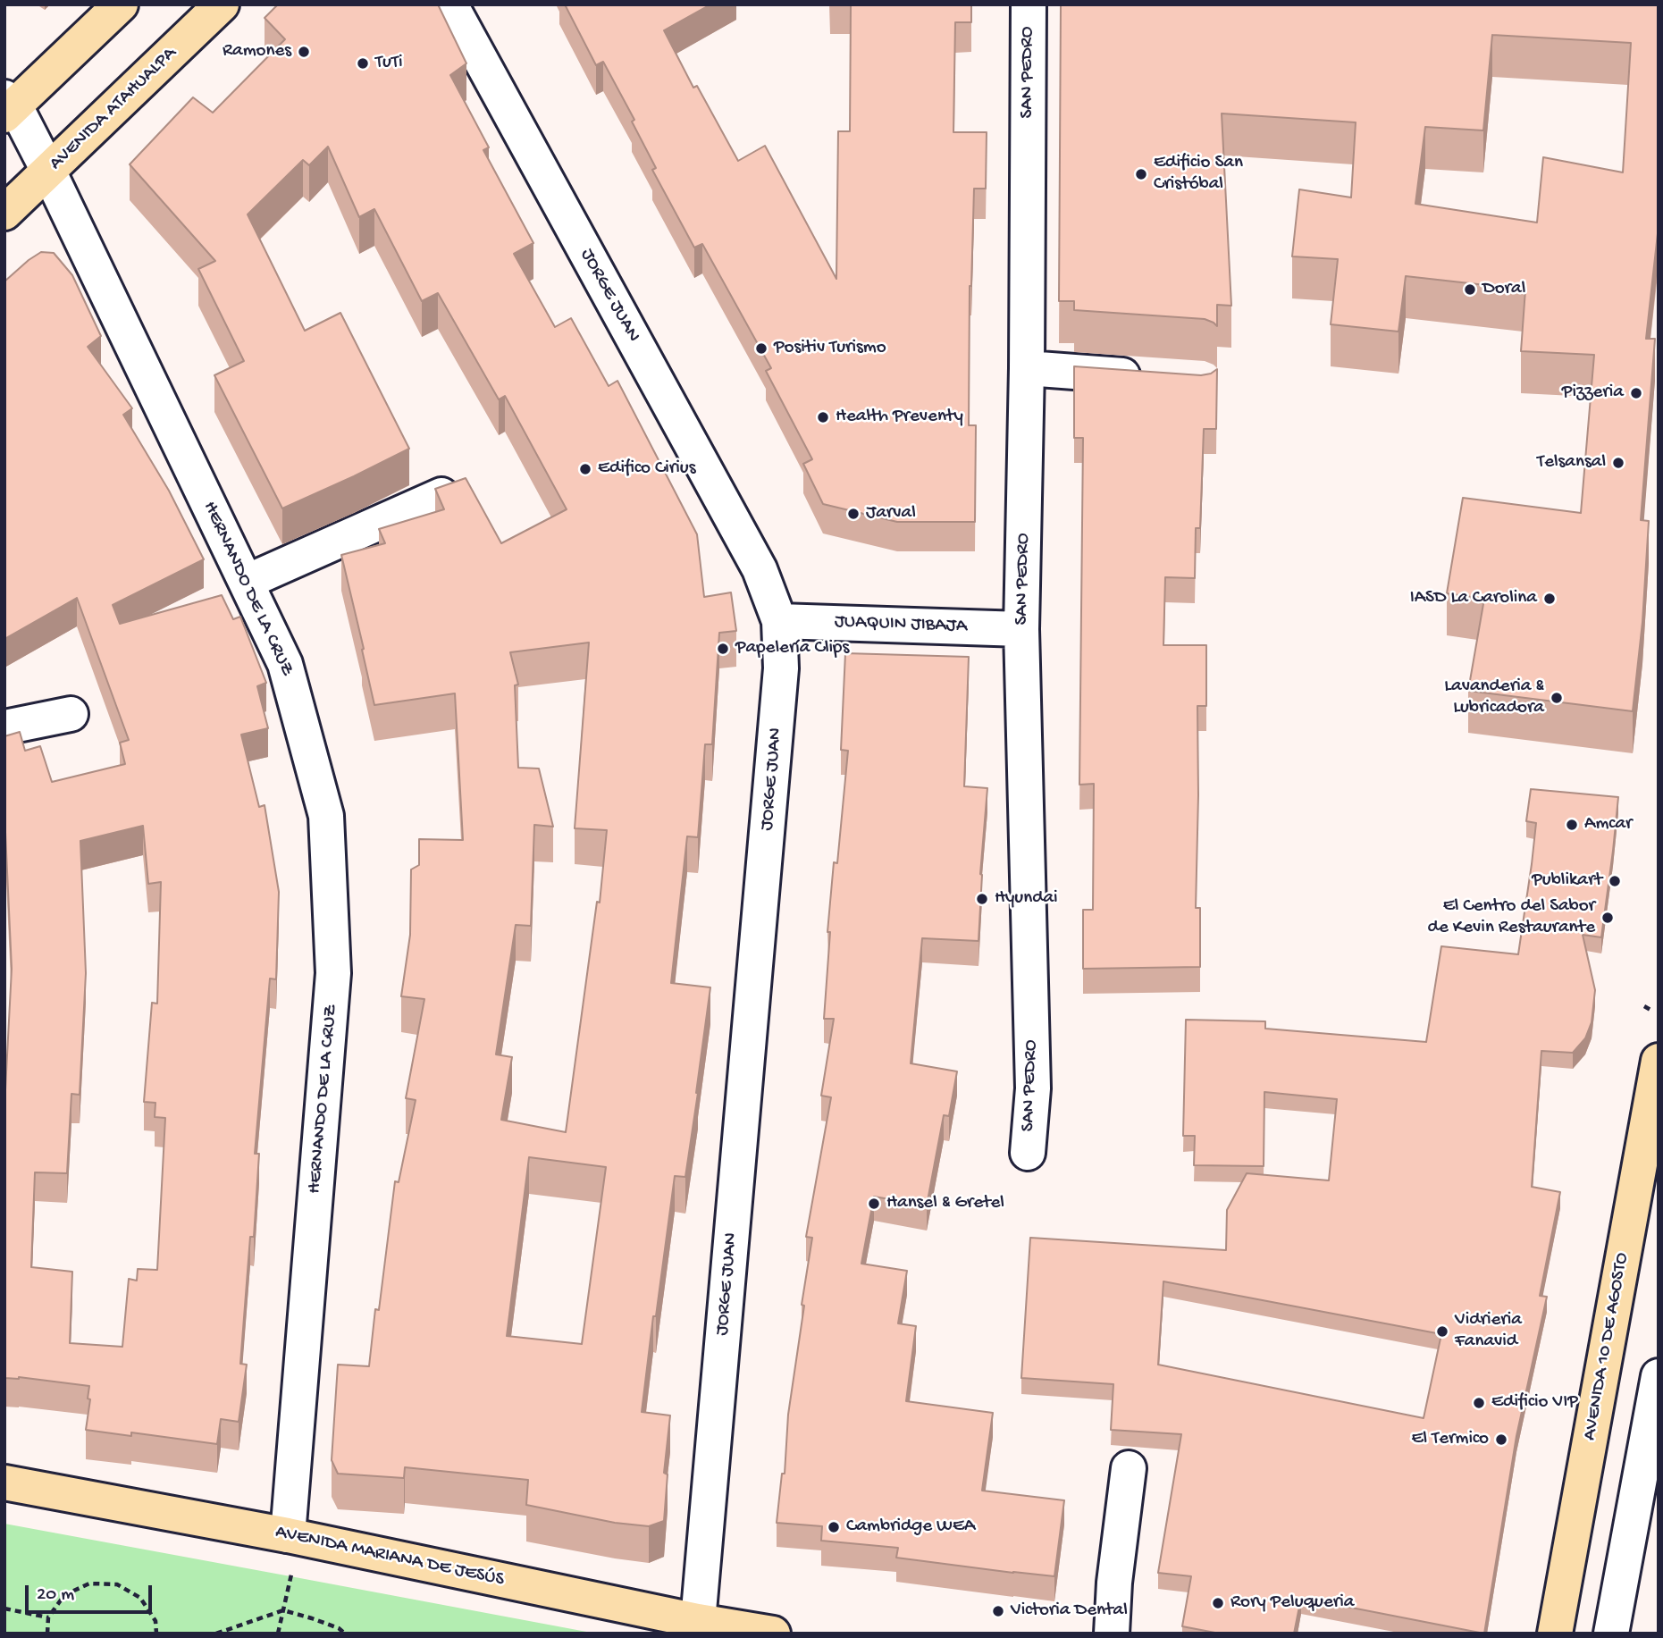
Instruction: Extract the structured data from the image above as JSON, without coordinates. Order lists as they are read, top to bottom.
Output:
{
  "streets": {
    "main road": ["AVENIDA ATAHUALPA", "AVENIDA 10 DE AGOSTO", "AVENIDA MARIANA DE JESÚS"],
    "street": [
      "SAN PEDRO",
      "JORGE JUAN",
      "HERNANDO DE LA CRUZ",
      "JUAQUIN JIBAJA"
    ]
  },
  "crossings": [
    ["SAN PEDRO", "JUAQUIN JIBAJA"],
    ["AVENIDA ATAHUALPA", "HERNANDO DE LA CRUZ"],
    ["JORGE JUAN", "JUAQUIN JIBAJA"],
    ["JORGE JUAN", "AVENIDA MARIANA DE JESÚS"],
    ["HERNANDO DE LA CRUZ", "AVENIDA MARIANA DE JESÚS"]
  ],
  "places": [
    "Ramones",
    "TuTi",
    "Edificio San Cristóbal",
    "Doral",
    "Positiv Turismo",
    "Pizzeria",
    "Health Preventy",
    "Telsansal",
    "Edifico Cirius",
    "Jarval",
    "IASD La Carolina",
    "Papelería Clips",
    "Lavanderia & Lubricadora",
    "Amcar",
    "Publikart",
    "Hyundai",
    "El Centro del Sabor de Kevin Restaurante",
    "Hansel & Gretel",
    "Vidrieria Fanavid",
    "Edificio VIP",
    "El Termico",
    "Cambridge WEA",
    "Rory Peluqueria",
    "Victoria Dental"
  ],
  "scale_bar": "20 m"
}
